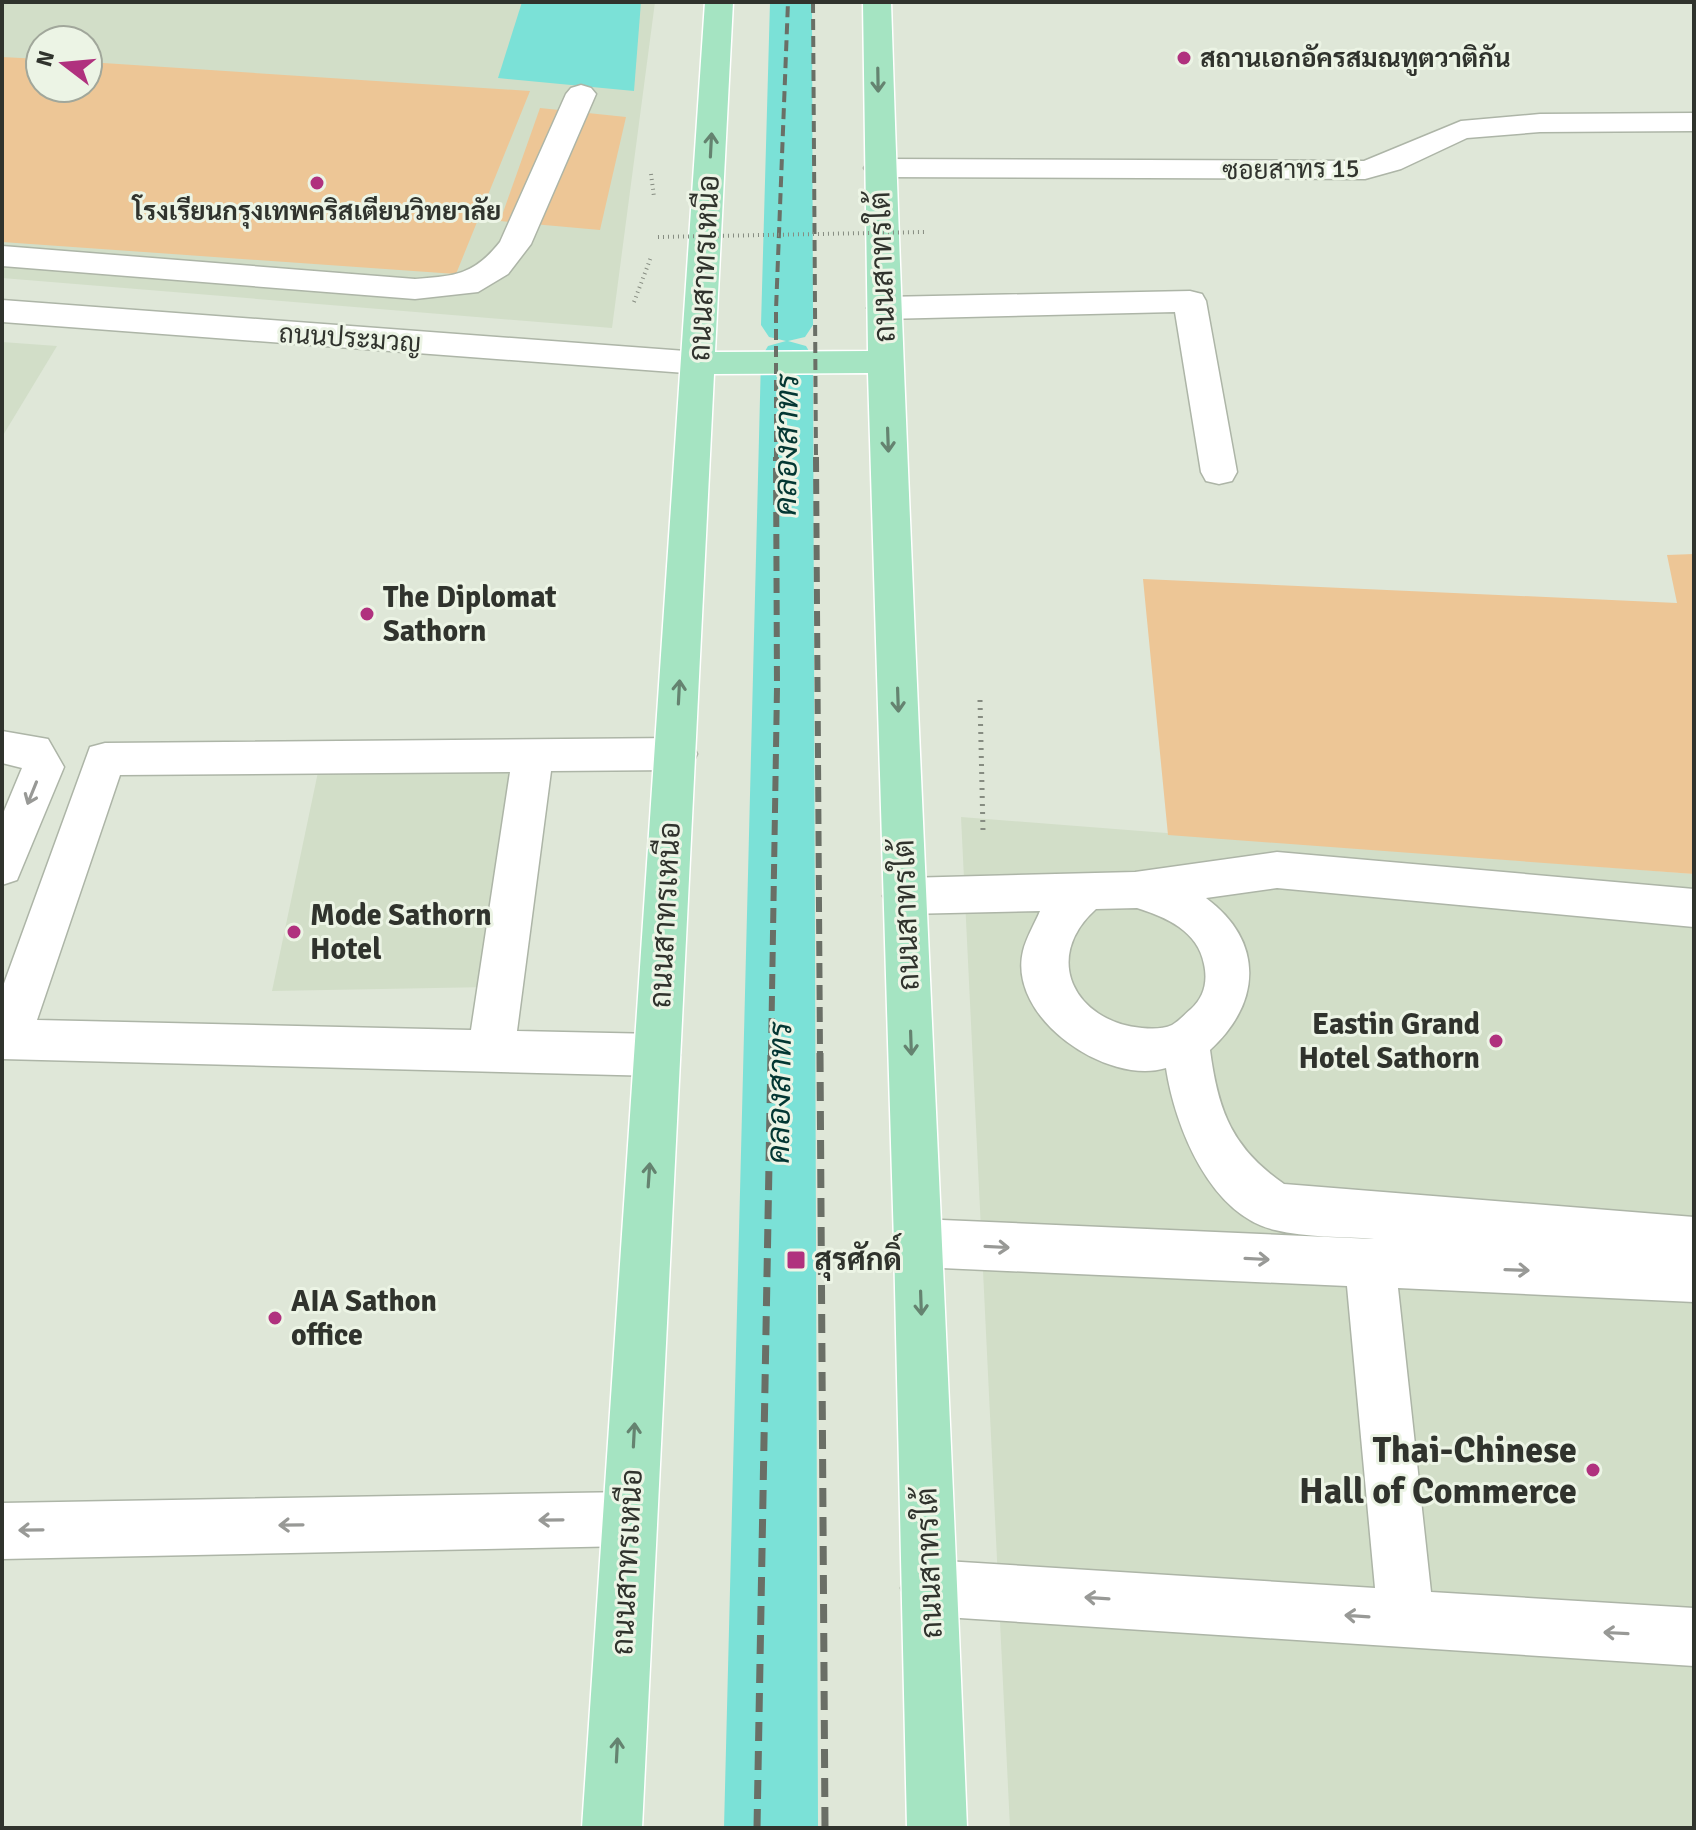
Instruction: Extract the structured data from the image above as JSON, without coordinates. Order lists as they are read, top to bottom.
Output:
{
  "streets": {
    "main road": ["ถนนสาทรใต้", "ถนนสาทรเหนือ"],
    "street": ["ซอยสาทร 15", "ถนนประมวญ"]
  },
  "crossings": [
    ["ซอยสาทร 15", "ถนนสาทรใต้"],
    ["ถนนสาทรเหนือ", "ถนนประมวญ"]
  ],
  "one_way": ["ถนนสาทรใต้", "ถนนสาทรเหนือ"],
  "water": ["คลองสาทร"],
  "places": {
    "other": [
      "สถานเอกอัครสมณทูตวาติกัน",
      "โรงเรียนกรุงเทพคริสเตียนวิทยาลัย",
      "The Diplomat Sathorn",
      "Mode Sathorn Hotel",
      "Eastin Grand Hotel Sathorn",
      "AIA Sathon office",
      "Thai-Chinese Hall of Commerce"
    ],
    "transit": ["สุรศักดิ์"]
  },
  "north": "left"
}
